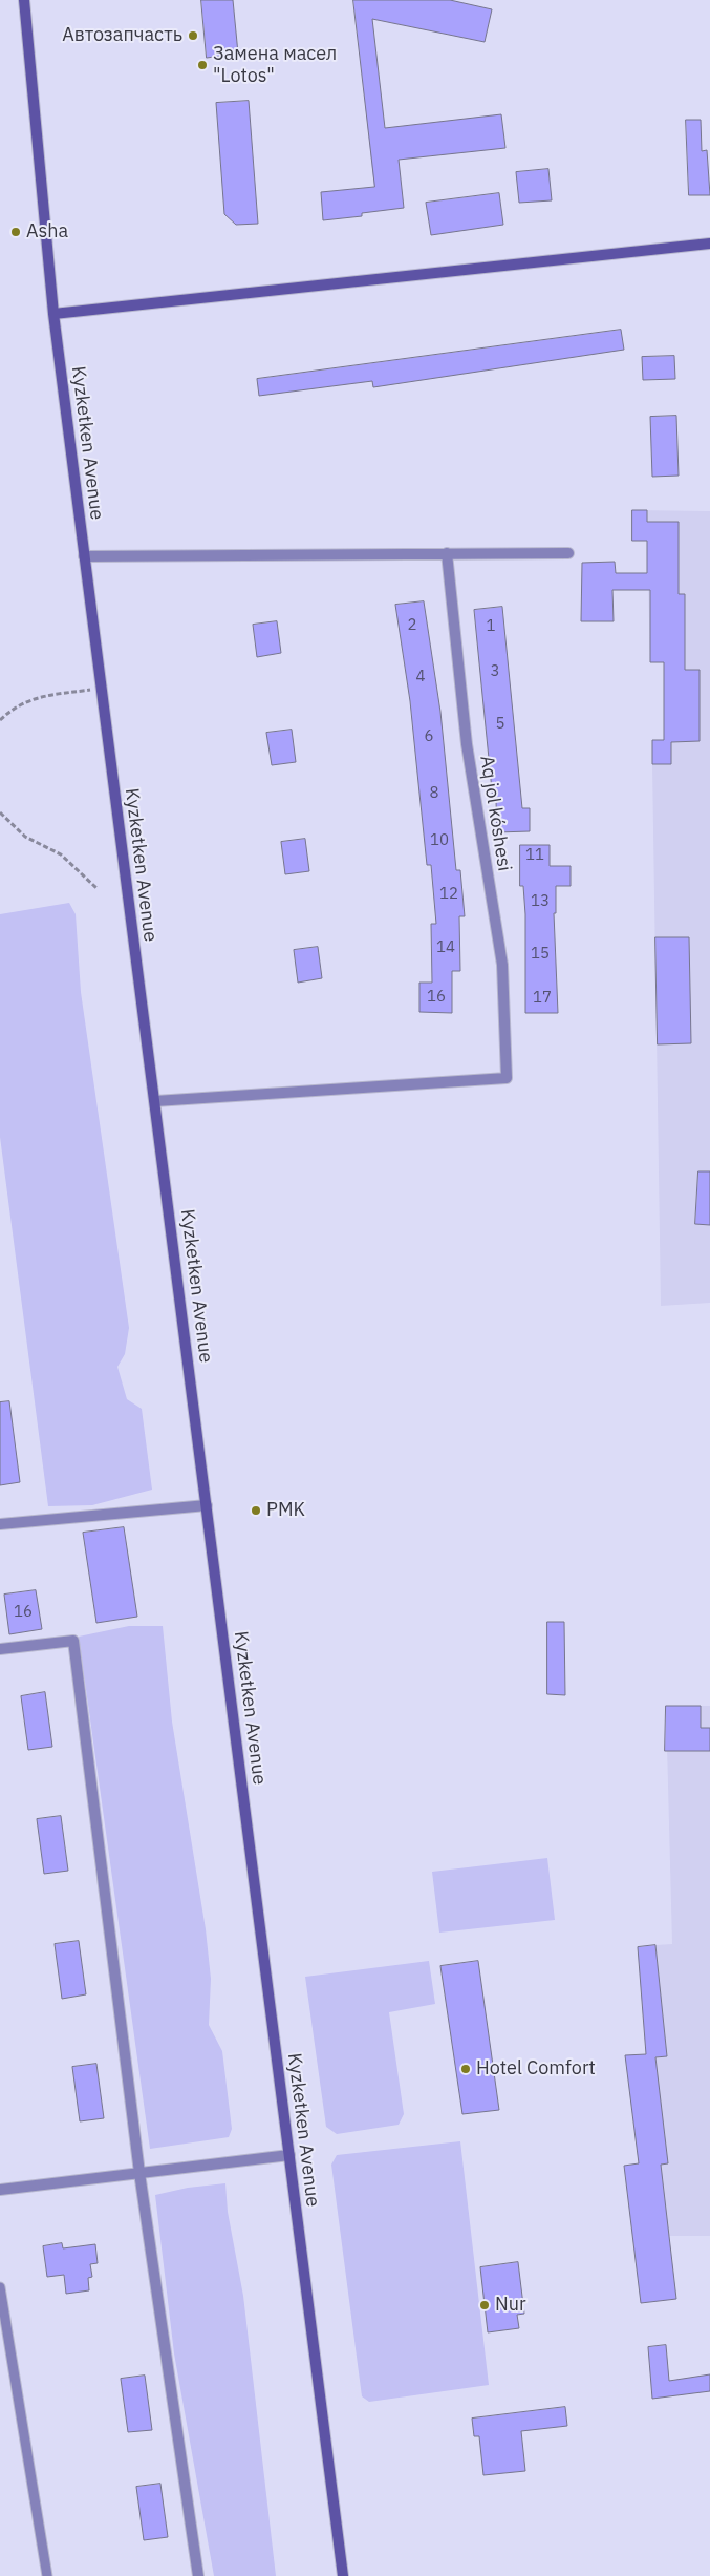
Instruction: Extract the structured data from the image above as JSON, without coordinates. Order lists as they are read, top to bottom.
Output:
{
  "streets": {
    "street": ["Kyzketken Avenue", "Aq jol kóshesi"]
  },
  "crossings": [
    ["Kyzketken Avenue", "Aq jol kóshesi"]
  ],
  "places": [
    "Автозапчасть",
    "Замена масел \"Lotos\"",
    "Asha",
    "PMK",
    "Hotel Comfort",
    "Nur"
  ],
  "house_numbers": [
    "2",
    "1",
    "3",
    "4",
    "5",
    "6",
    "8",
    "10",
    "11",
    "12",
    "13",
    "14",
    "15",
    "16",
    "17",
    "16"
  ]
}
